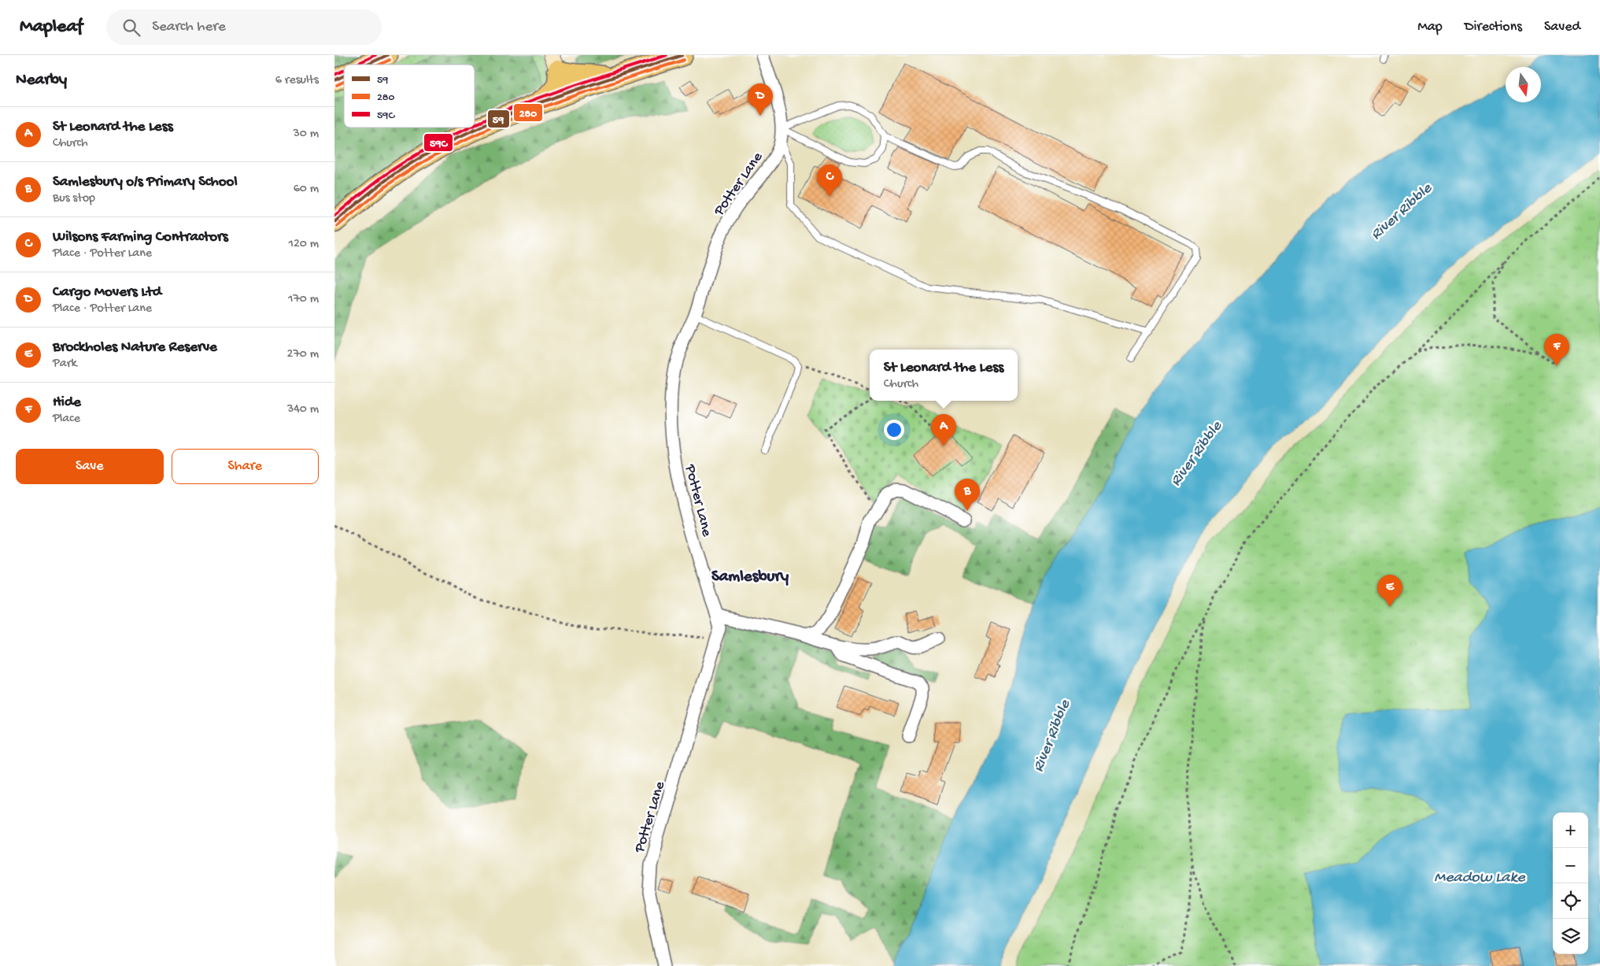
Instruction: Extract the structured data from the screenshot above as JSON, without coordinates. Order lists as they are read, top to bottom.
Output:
{
  "streets": {
    "street": ["Potter Lane"]
  },
  "districts": ["Samlesbury"],
  "water": ["River Ribble", "Meadow Lake"],
  "lines": ["transit line 59", "transit line 59C", "transit line 280"],
  "legend": ["59", "280", "59C"],
  "north": "bottom",
  "page": {
    "header": "Mapleaf",
    "search": "Search here",
    "nav": ["Map", "Directions", "Saved"],
    "heading": ["Nearby", "6 results"],
    "pins": [
      "D",
      "C",
      "F",
      "A",
      "B",
      "E"
    ],
    "list": [
      {
        "mark": "A",
        "name": "St Leonard the Less",
        "note": "Church",
        "value": "30 m"
      },
      {
        "mark": "B",
        "name": "Samlesbury o/s Primary School",
        "note": "Bus stop",
        "value": "60 m"
      },
      {
        "mark": "C",
        "name": "Wilsons Farming Contractors",
        "note": "Place · Potter Lane",
        "value": "120 m"
      },
      {
        "mark": "D",
        "name": "Cargo Movers Ltd",
        "note": "Place · Potter Lane",
        "value": "170 m"
      },
      {
        "mark": "E",
        "name": "Brockholes Nature Reserve",
        "note": "Park",
        "value": "270 m"
      },
      {
        "mark": "F",
        "name": "Hide",
        "note": "Place",
        "value": "340 m"
      }
    ],
    "popup": ["St Leonard the Less", "Church"],
    "buttons": ["Save", "Share"],
    "map_buttons": ["+", "−"]
  }
}
